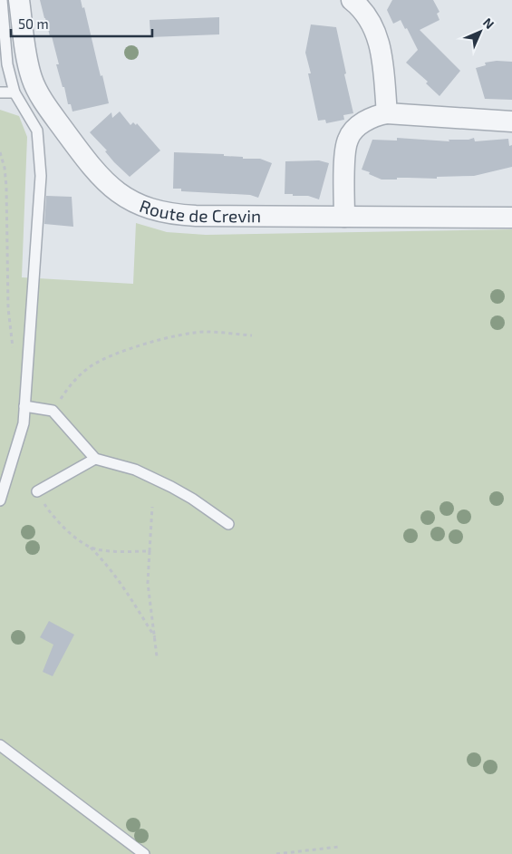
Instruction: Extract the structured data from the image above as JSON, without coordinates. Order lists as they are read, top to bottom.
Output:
{
  "streets": {
    "street": ["Route de Crevin"]
  },
  "scale_bar": "50 m",
  "north": "top right"
}
